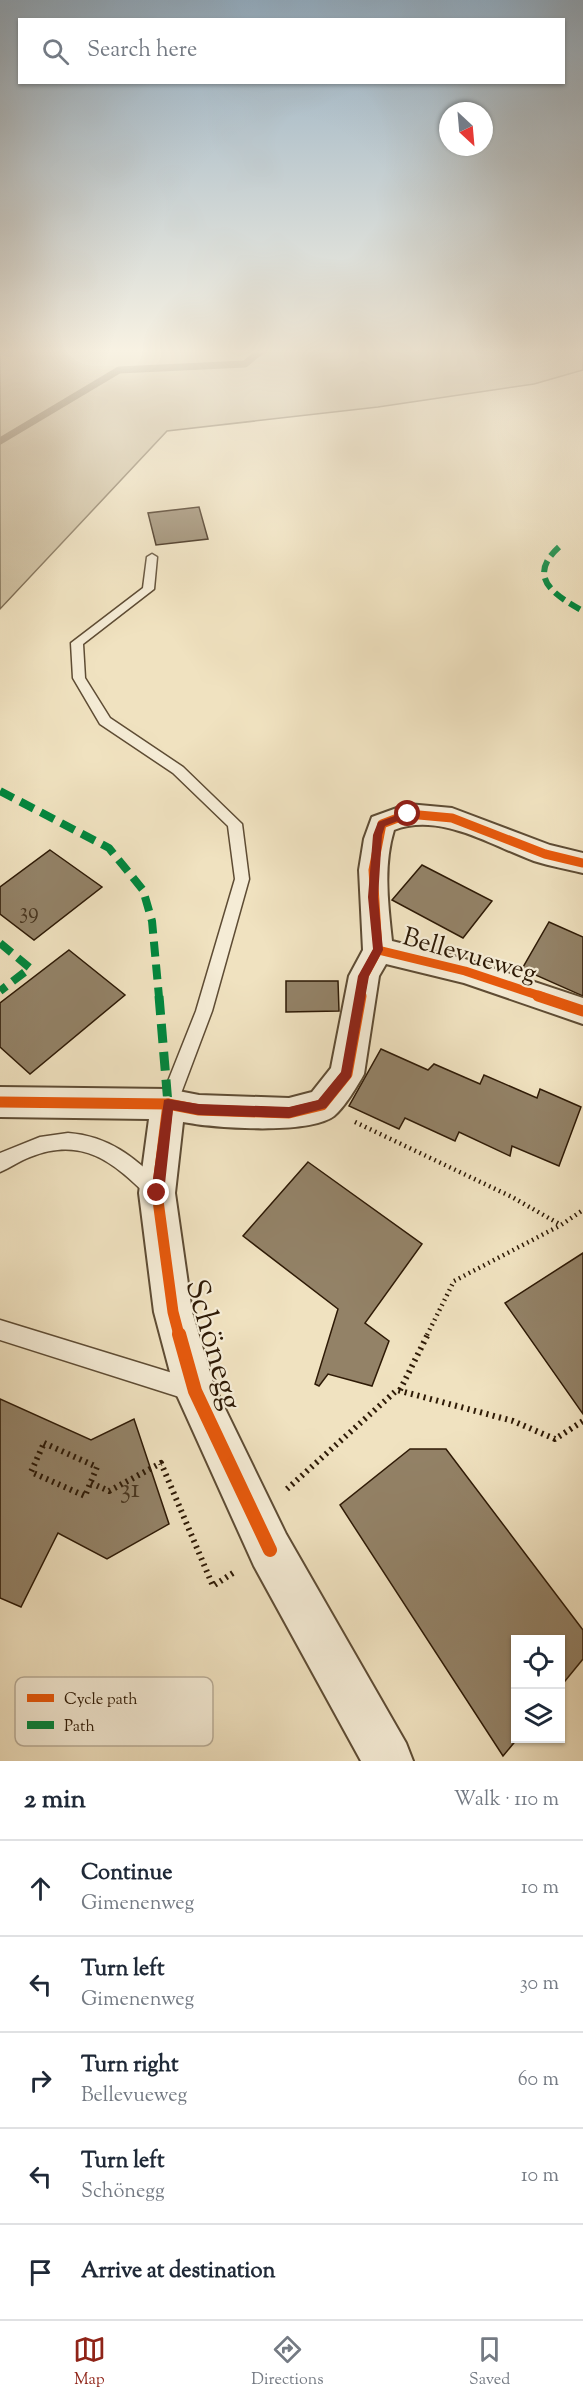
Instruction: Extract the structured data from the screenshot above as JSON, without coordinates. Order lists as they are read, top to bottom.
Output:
{
  "streets": {
    "street": ["Bellevueweg", "Schönegg"]
  },
  "house_numbers": ["39", "31"],
  "legend": ["Cycle path", "Path"],
  "north": "bottom right",
  "page": {
    "search": "Search here",
    "heading": ["2 min", "Walk · 110 m"],
    "list": [
      ["Continue", "Gimenenweg", "10 m"],
      ["Turn left", "Gimenenweg", "30 m"],
      ["Turn right", "Bellevueweg", "60 m"],
      ["Turn left", "Schönegg", "10 m"],
      "Arrive at destination"
    ],
    "nav": ["Map", "Directions", "Saved"]
  }
}
